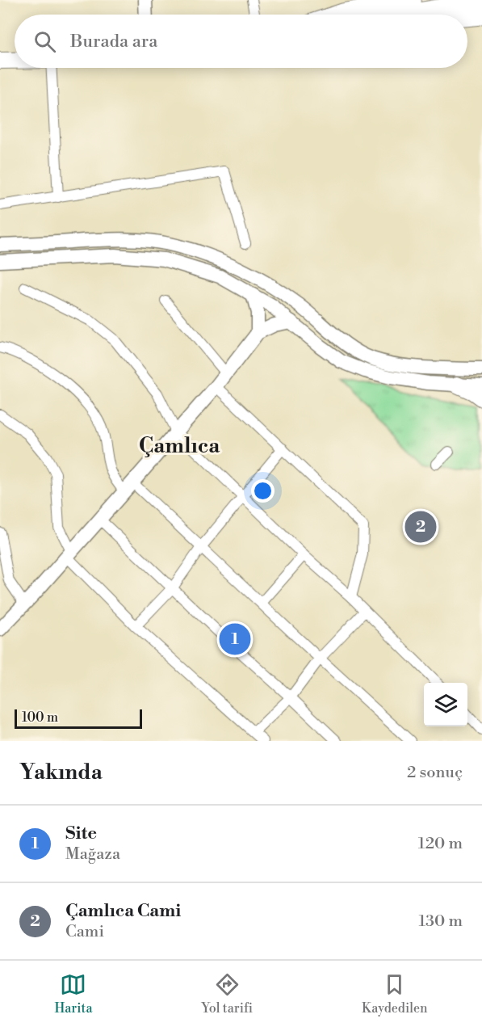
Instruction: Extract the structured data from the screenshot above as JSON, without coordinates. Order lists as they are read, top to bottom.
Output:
{
  "districts": ["Çamlıca"],
  "scale_bar": "100 m",
  "page": {
    "search": "Burada ara",
    "pins": ["2", "1"],
    "scale": "100 m",
    "heading": ["Yakında", "2 sonuç"],
    "list": [
      {
        "mark": "1",
        "name": "Site",
        "note": "Mağaza",
        "value": "120 m"
      },
      {
        "mark": "2",
        "name": "Çamlıca Cami",
        "note": "Cami",
        "value": "130 m"
      }
    ],
    "nav": ["Harita", "Yol tarifi", "Kaydedilen"]
  }
}
